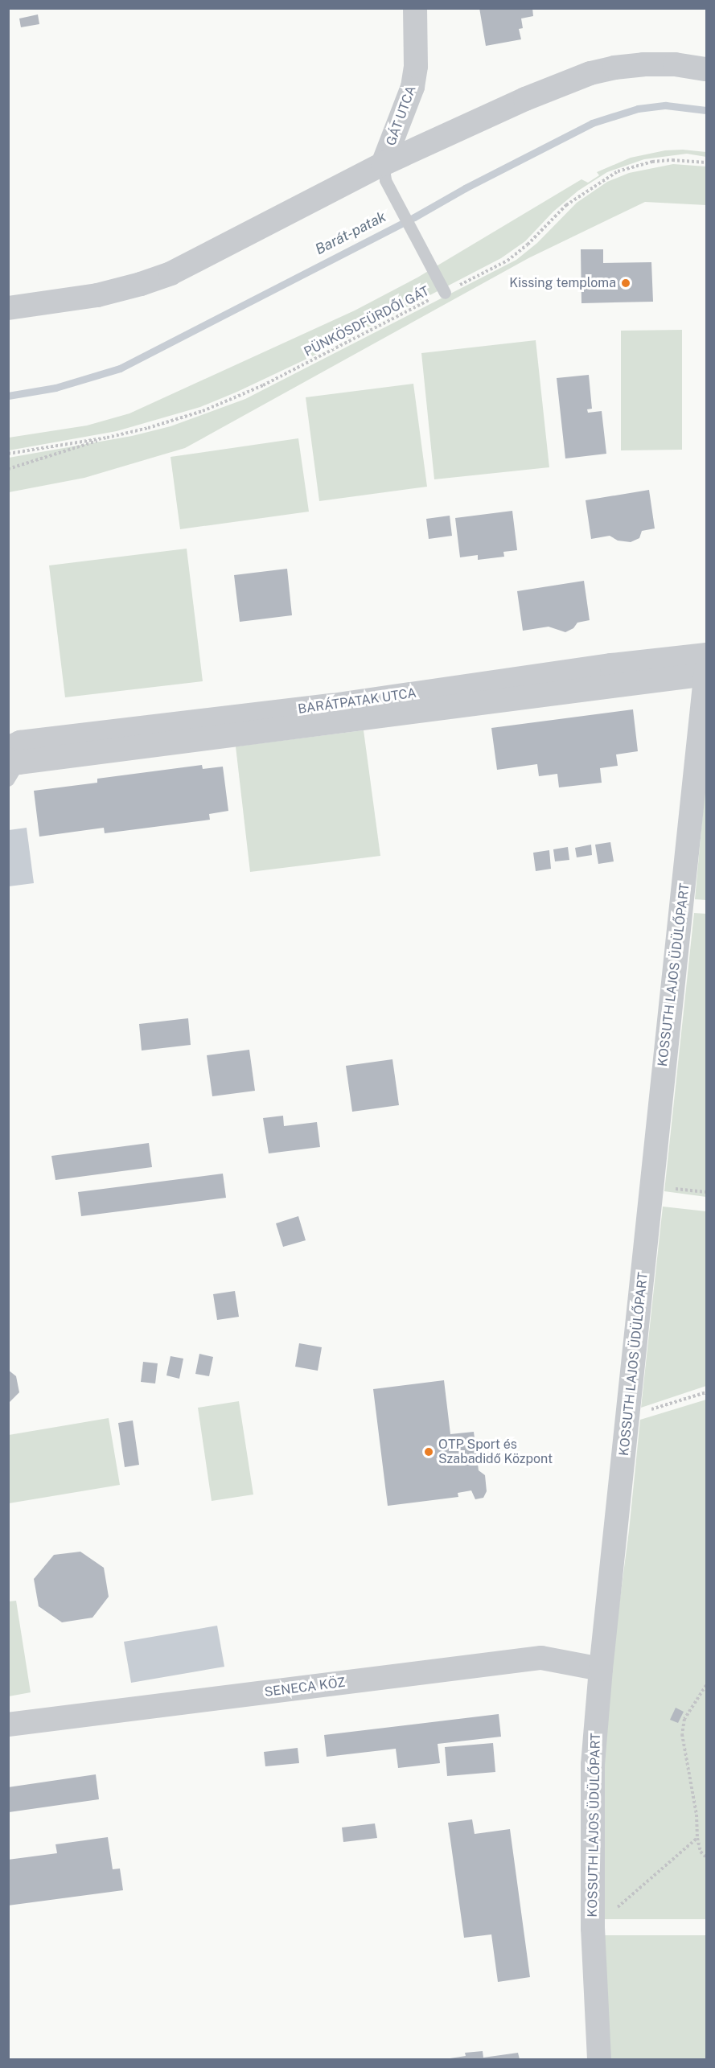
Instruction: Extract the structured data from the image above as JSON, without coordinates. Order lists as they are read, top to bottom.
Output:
{
  "streets": {
    "street": [
      "GÁT UTCA",
      "BARÁTPATAK UTCA",
      "KOSSUTH LAJOS ÜDÜLŐPART",
      "SENECA KÖZ"
    ],
    "path": ["PÜNKÖSDFÜRDŐI GÁT"]
  },
  "crossings": [
    ["BARÁTPATAK UTCA", "KOSSUTH LAJOS ÜDÜLŐPART"],
    ["KOSSUTH LAJOS ÜDÜLŐPART", "SENECA KÖZ"]
  ],
  "water": ["Barát-patak"],
  "places": ["Kissing temploma", "OTP Sport és Szabadidő Központ"]
}
